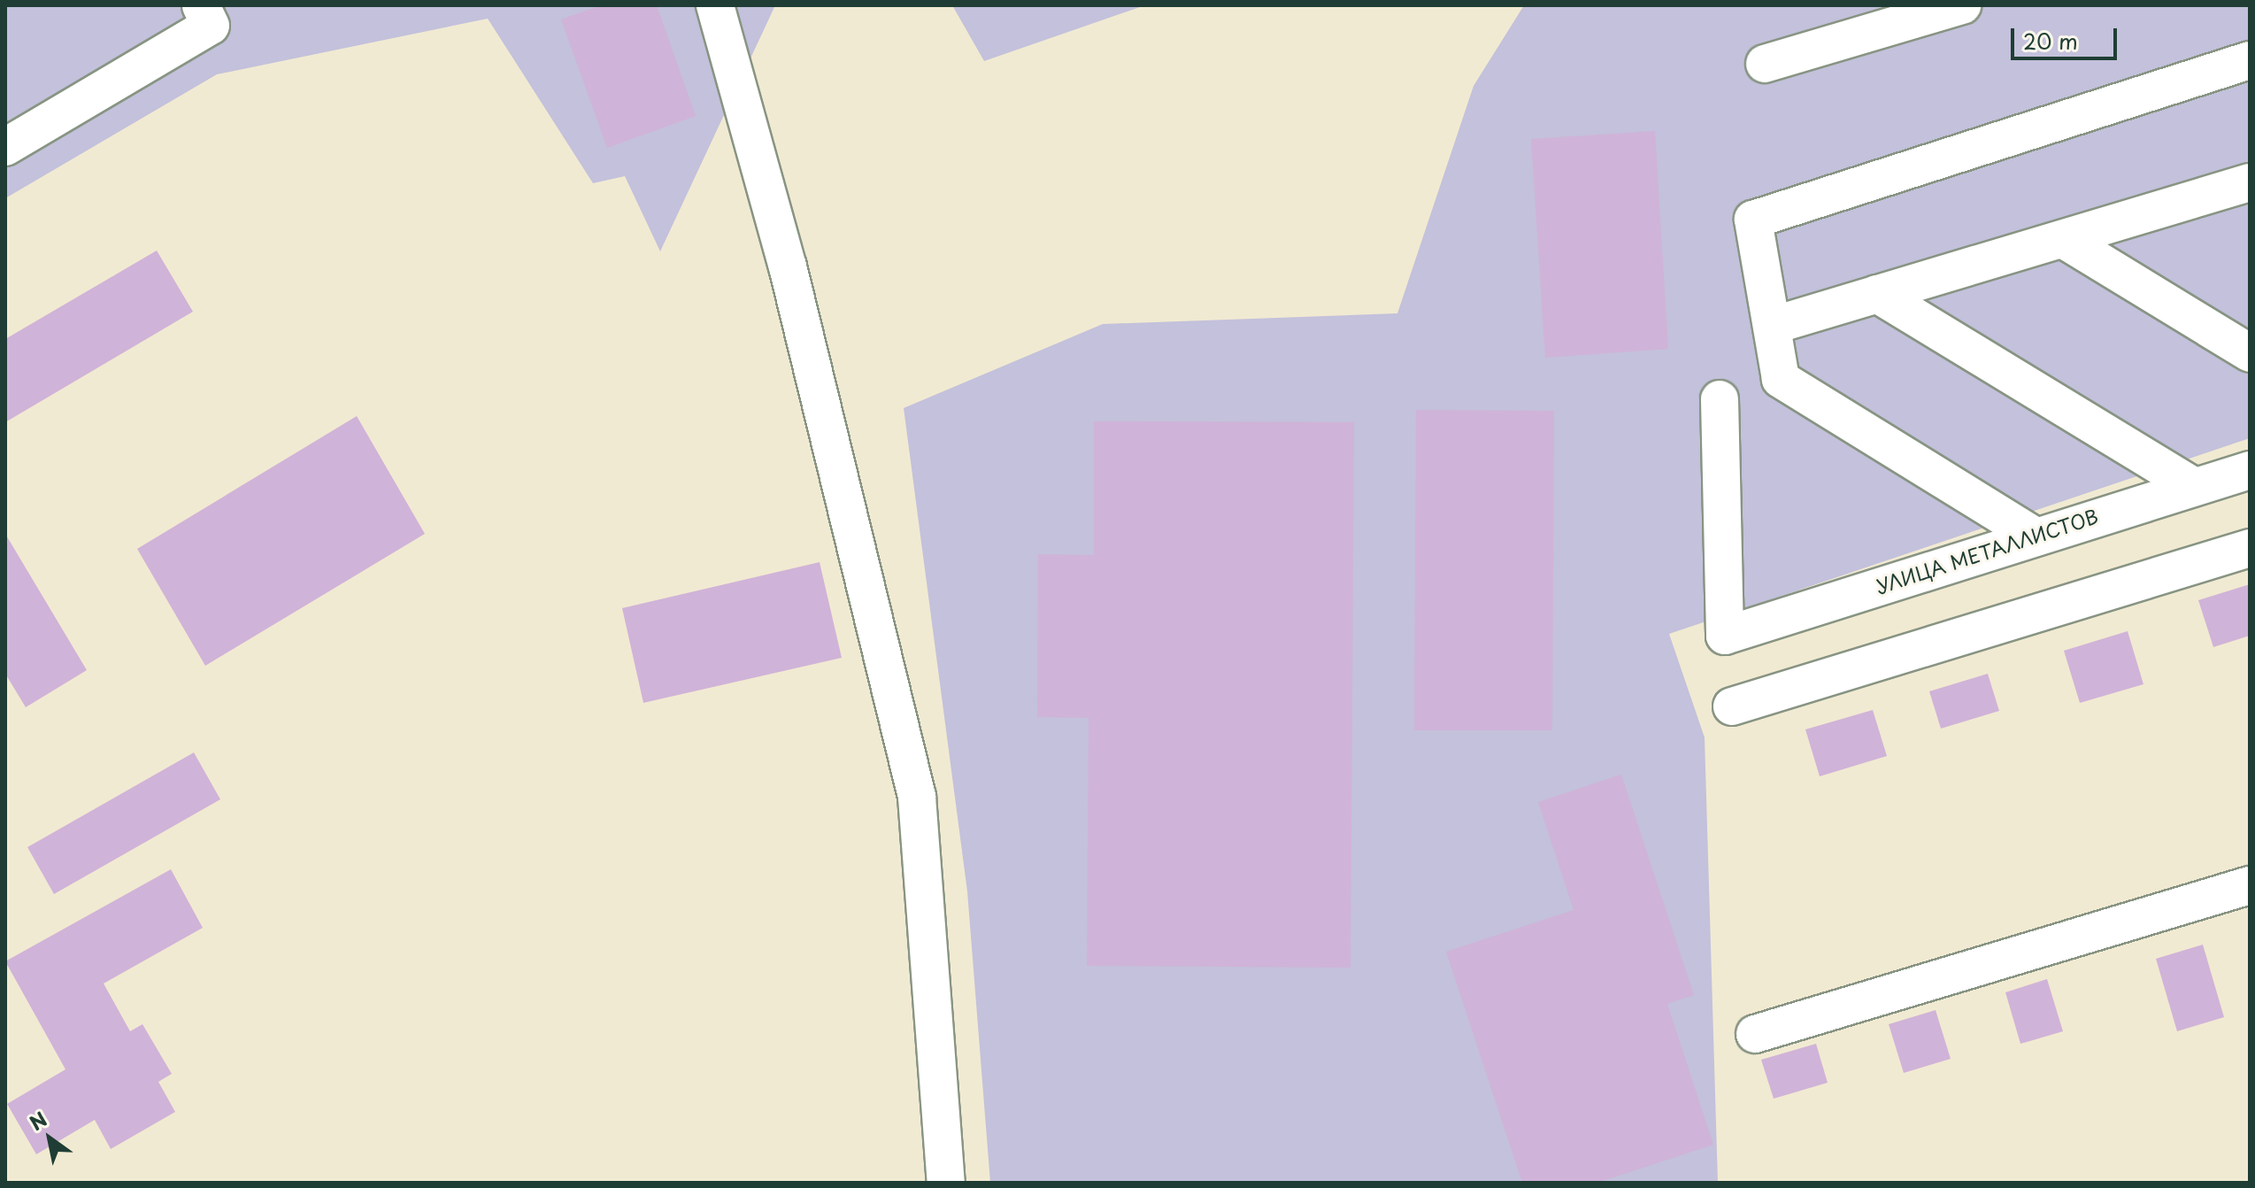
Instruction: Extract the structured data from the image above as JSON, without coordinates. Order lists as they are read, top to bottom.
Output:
{
  "streets": {
    "street": ["УЛИЦА МЕТАЛЛИСТОВ"]
  },
  "scale_bar": "20 m",
  "north": "top left"
}
